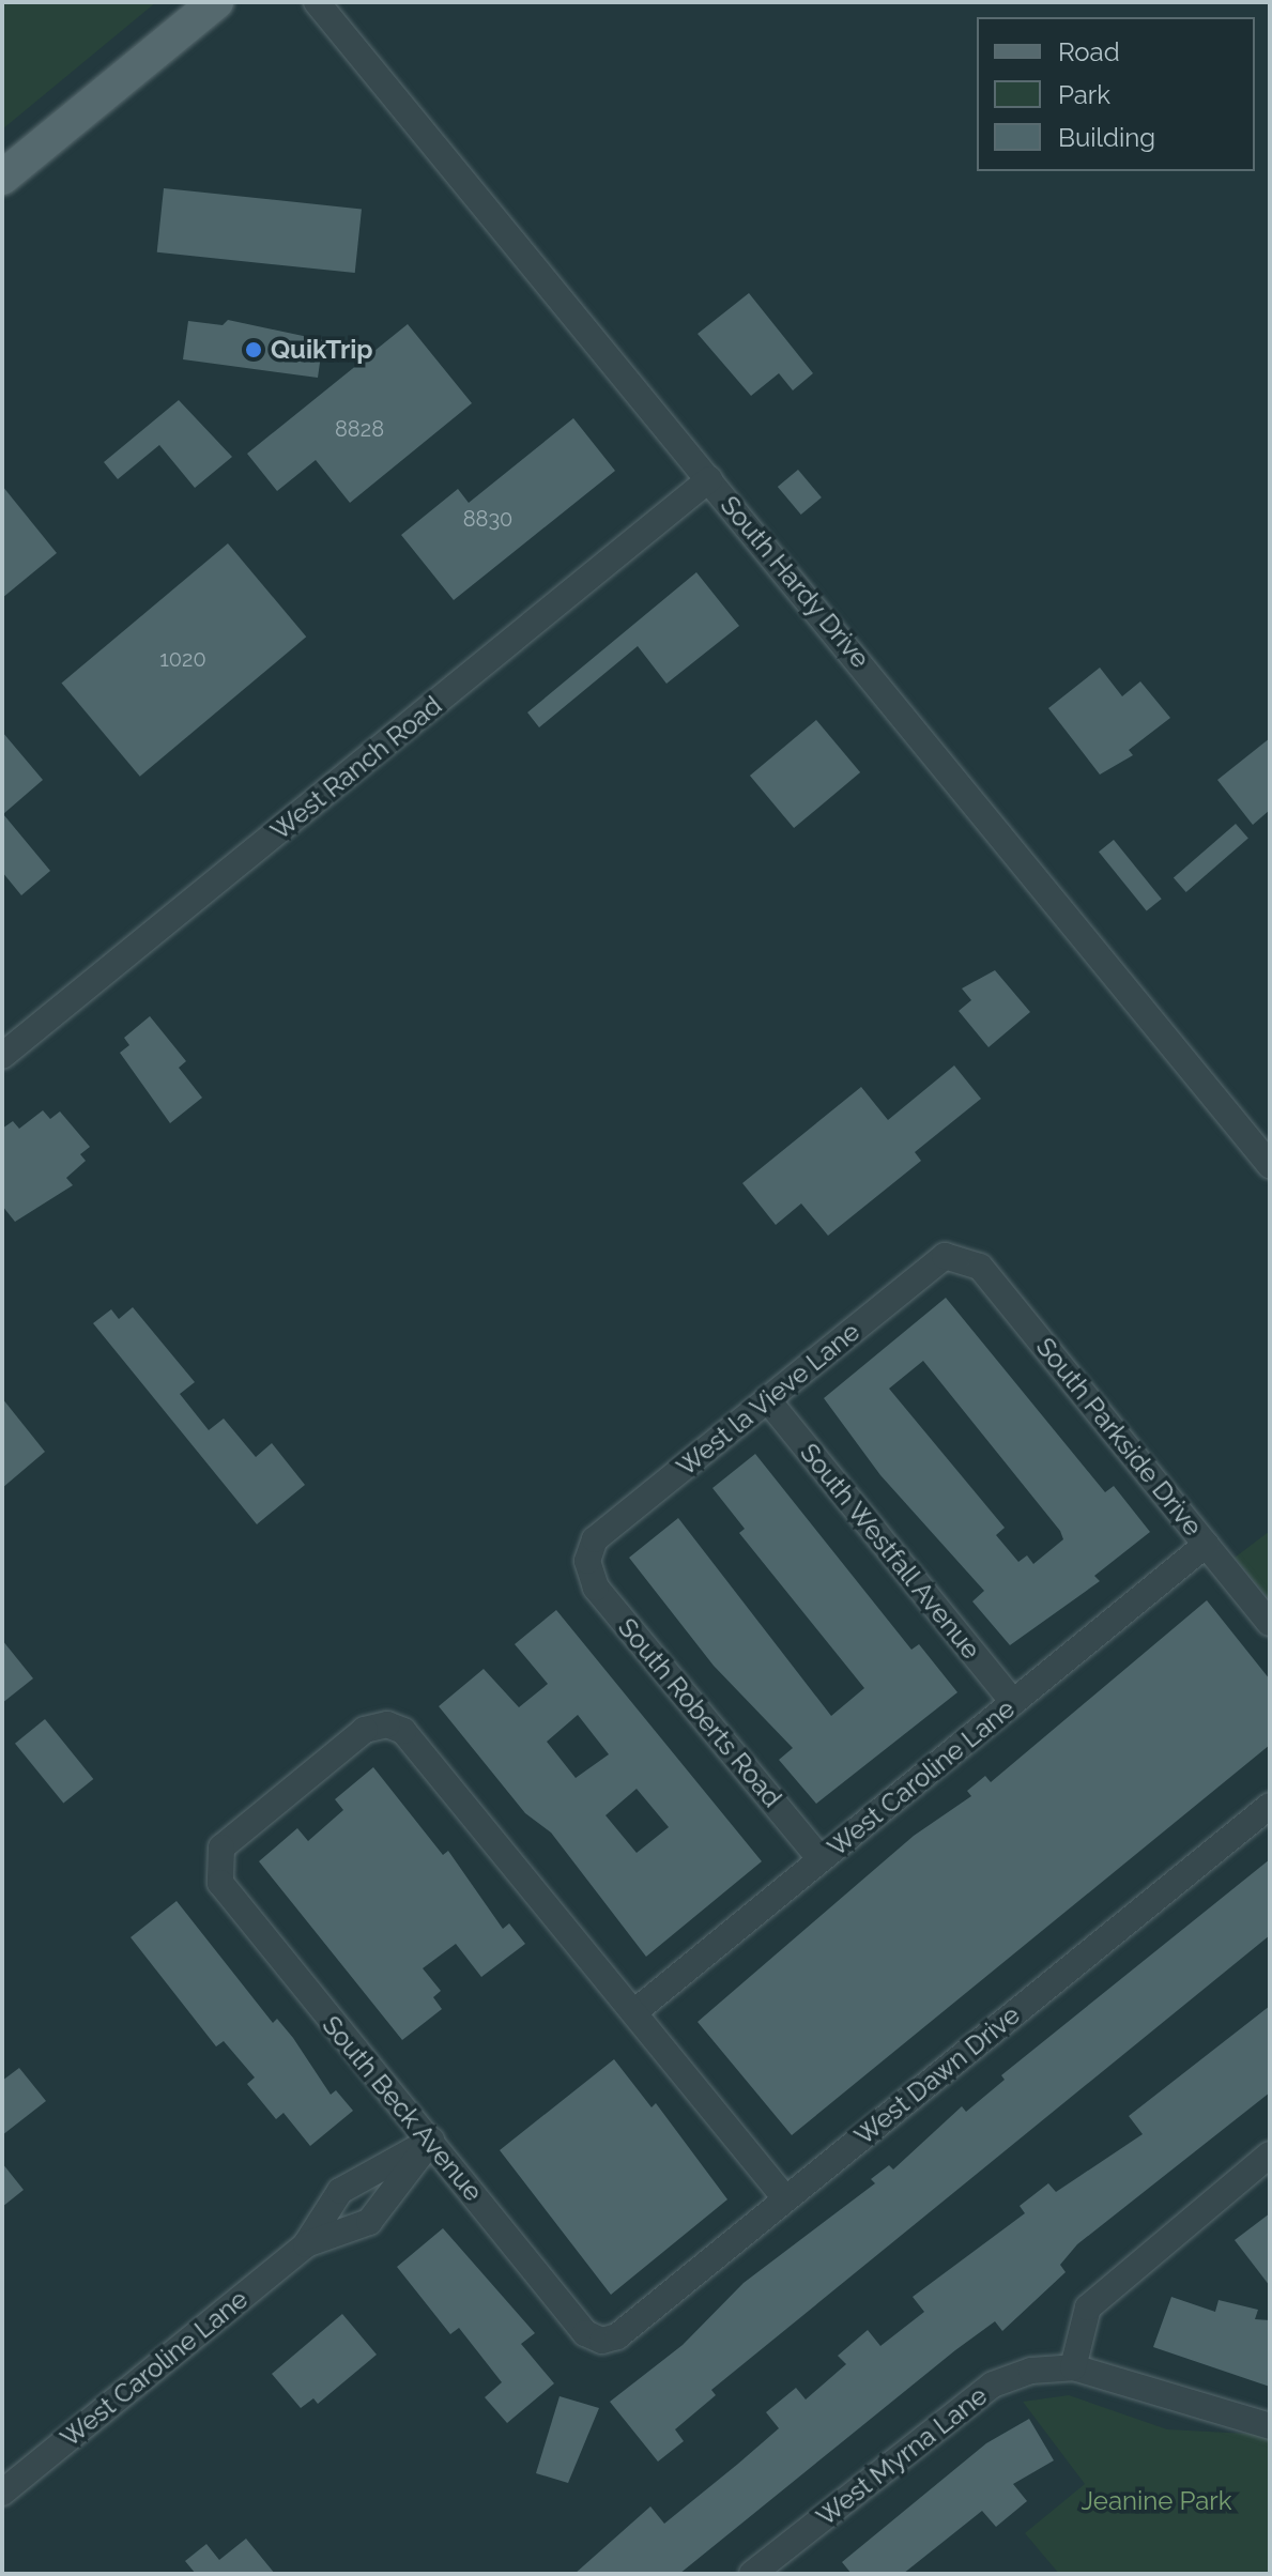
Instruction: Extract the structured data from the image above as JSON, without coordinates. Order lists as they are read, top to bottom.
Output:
{
  "streets": {
    "street": [
      "South Hardy Drive",
      "West Ranch Road",
      "West la Vieve Lane",
      "South Parkside Drive",
      "South Westfall Avenue",
      "South Roberts Road",
      "West Caroline Lane",
      "West Dawn Drive",
      "South Beck Avenue",
      "West Myrna Lane"
    ]
  },
  "crossings": [
    ["South Hardy Drive", "West Ranch Road"],
    ["West la Vieve Lane", "South Parkside Drive"],
    ["West la Vieve Lane", "South Westfall Avenue"],
    ["West la Vieve Lane", "South Roberts Road"],
    ["South Parkside Drive", "West Caroline Lane"],
    ["South Westfall Avenue", "West Caroline Lane"],
    ["South Roberts Road", "West Caroline Lane"],
    ["West Caroline Lane", "South Beck Avenue"],
    ["West Dawn Drive", "South Beck Avenue"]
  ],
  "parks": ["Jeanine Park"],
  "places": ["QuikTrip"],
  "house_numbers": ["8828", "8830", "1020"],
  "legend": ["Road", "Park", "Building"]
}
